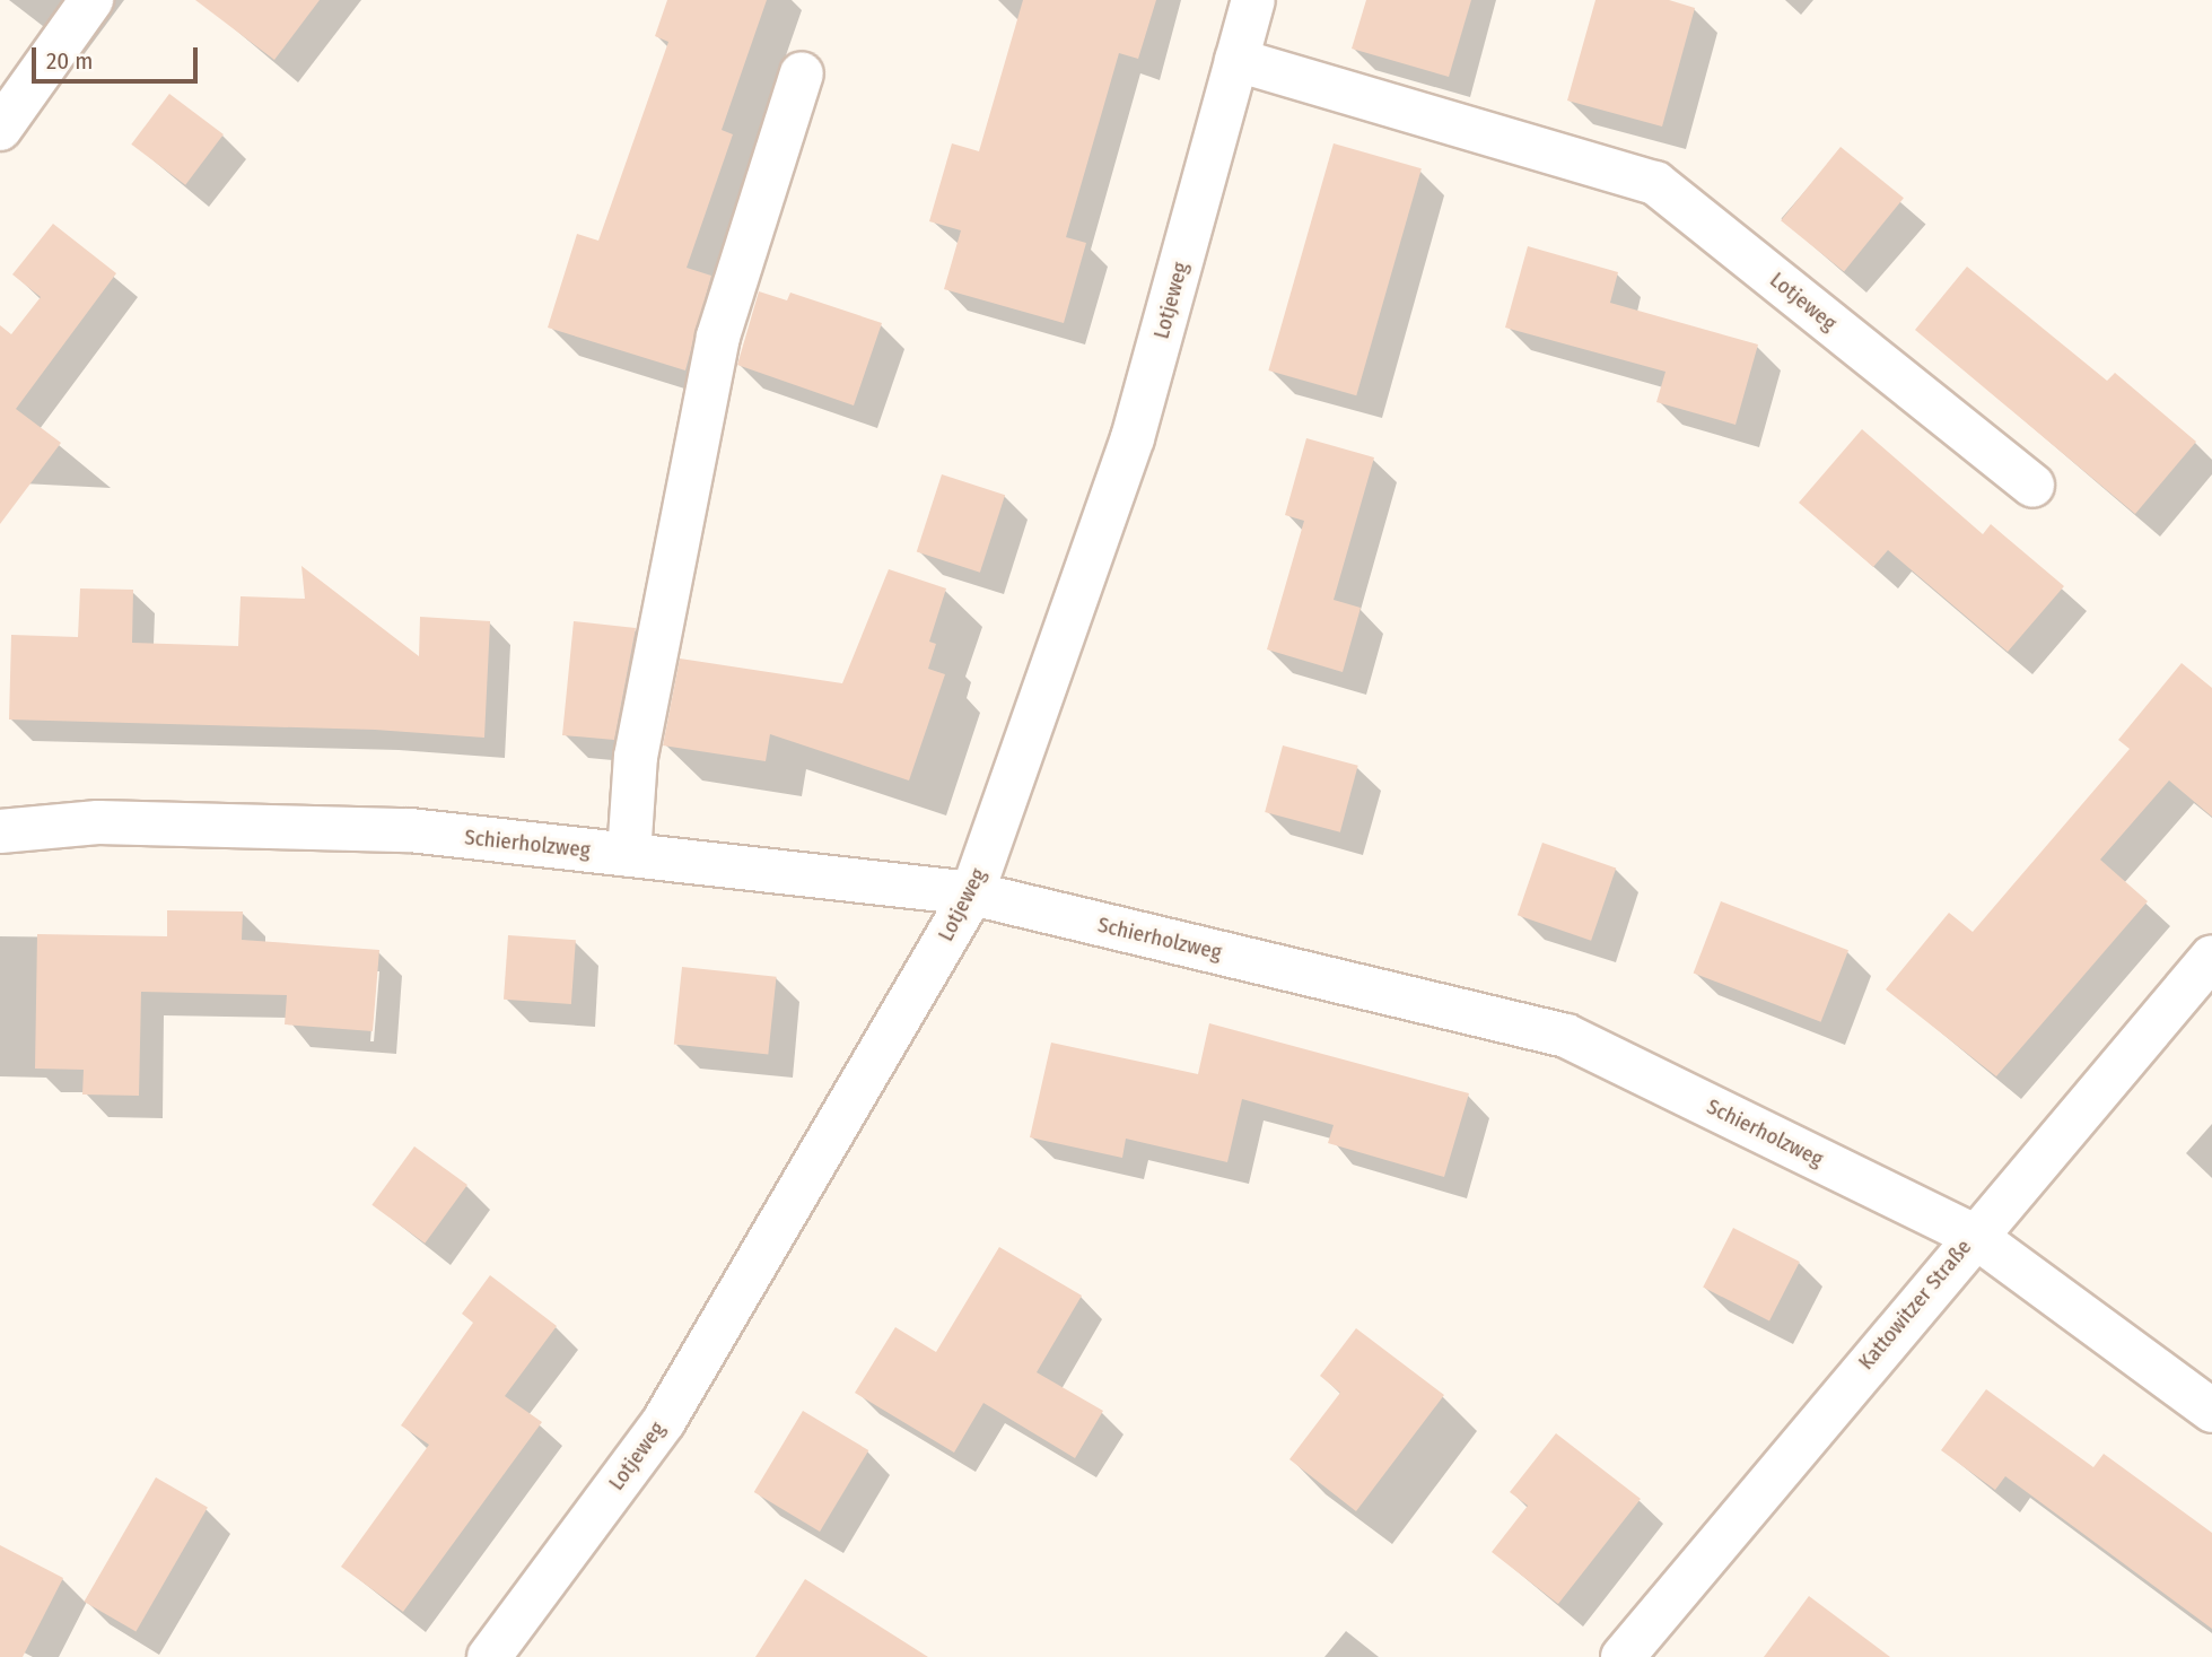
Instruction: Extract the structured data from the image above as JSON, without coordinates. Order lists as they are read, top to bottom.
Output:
{
  "streets": {
    "street": ["Lotjeweg", "Schierholzweg", "Kattowitzer Straße"]
  },
  "crossings": [
    ["Lotjeweg", "Schierholzweg"],
    ["Schierholzweg", "Kattowitzer Straße"]
  ],
  "scale_bar": "20 m"
}
